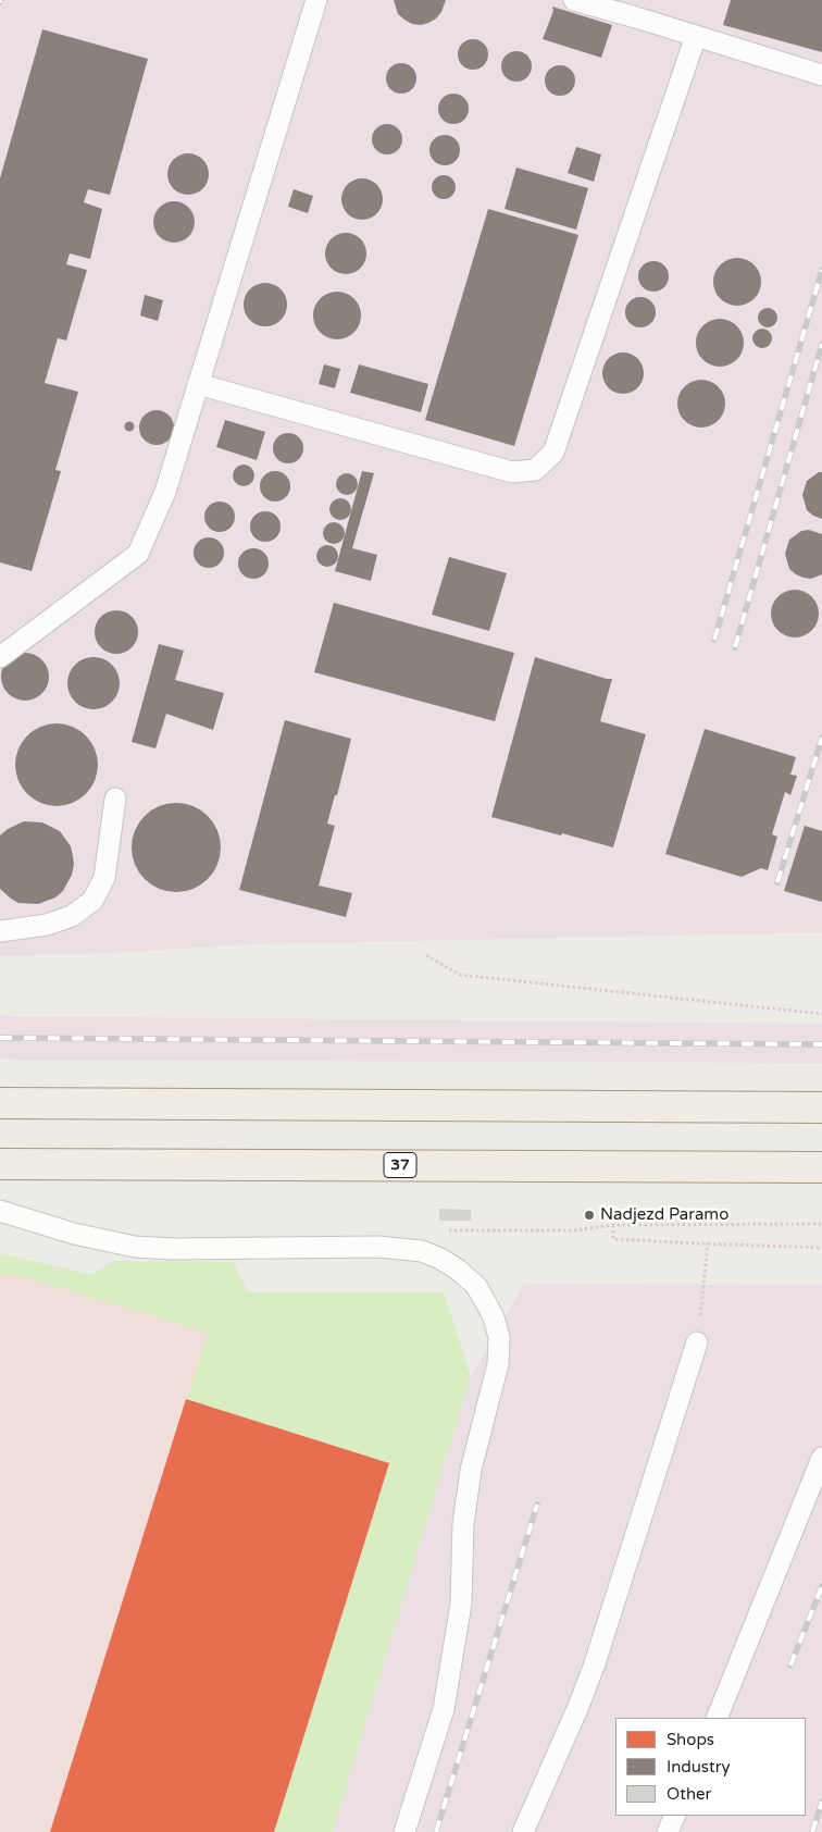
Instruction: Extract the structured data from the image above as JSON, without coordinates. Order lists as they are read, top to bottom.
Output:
{
  "streets": {
    "main road": ["37"]
  },
  "places": ["Nadjezd Paramo"],
  "legend": ["Shops", "Industry", "Other"]
}
